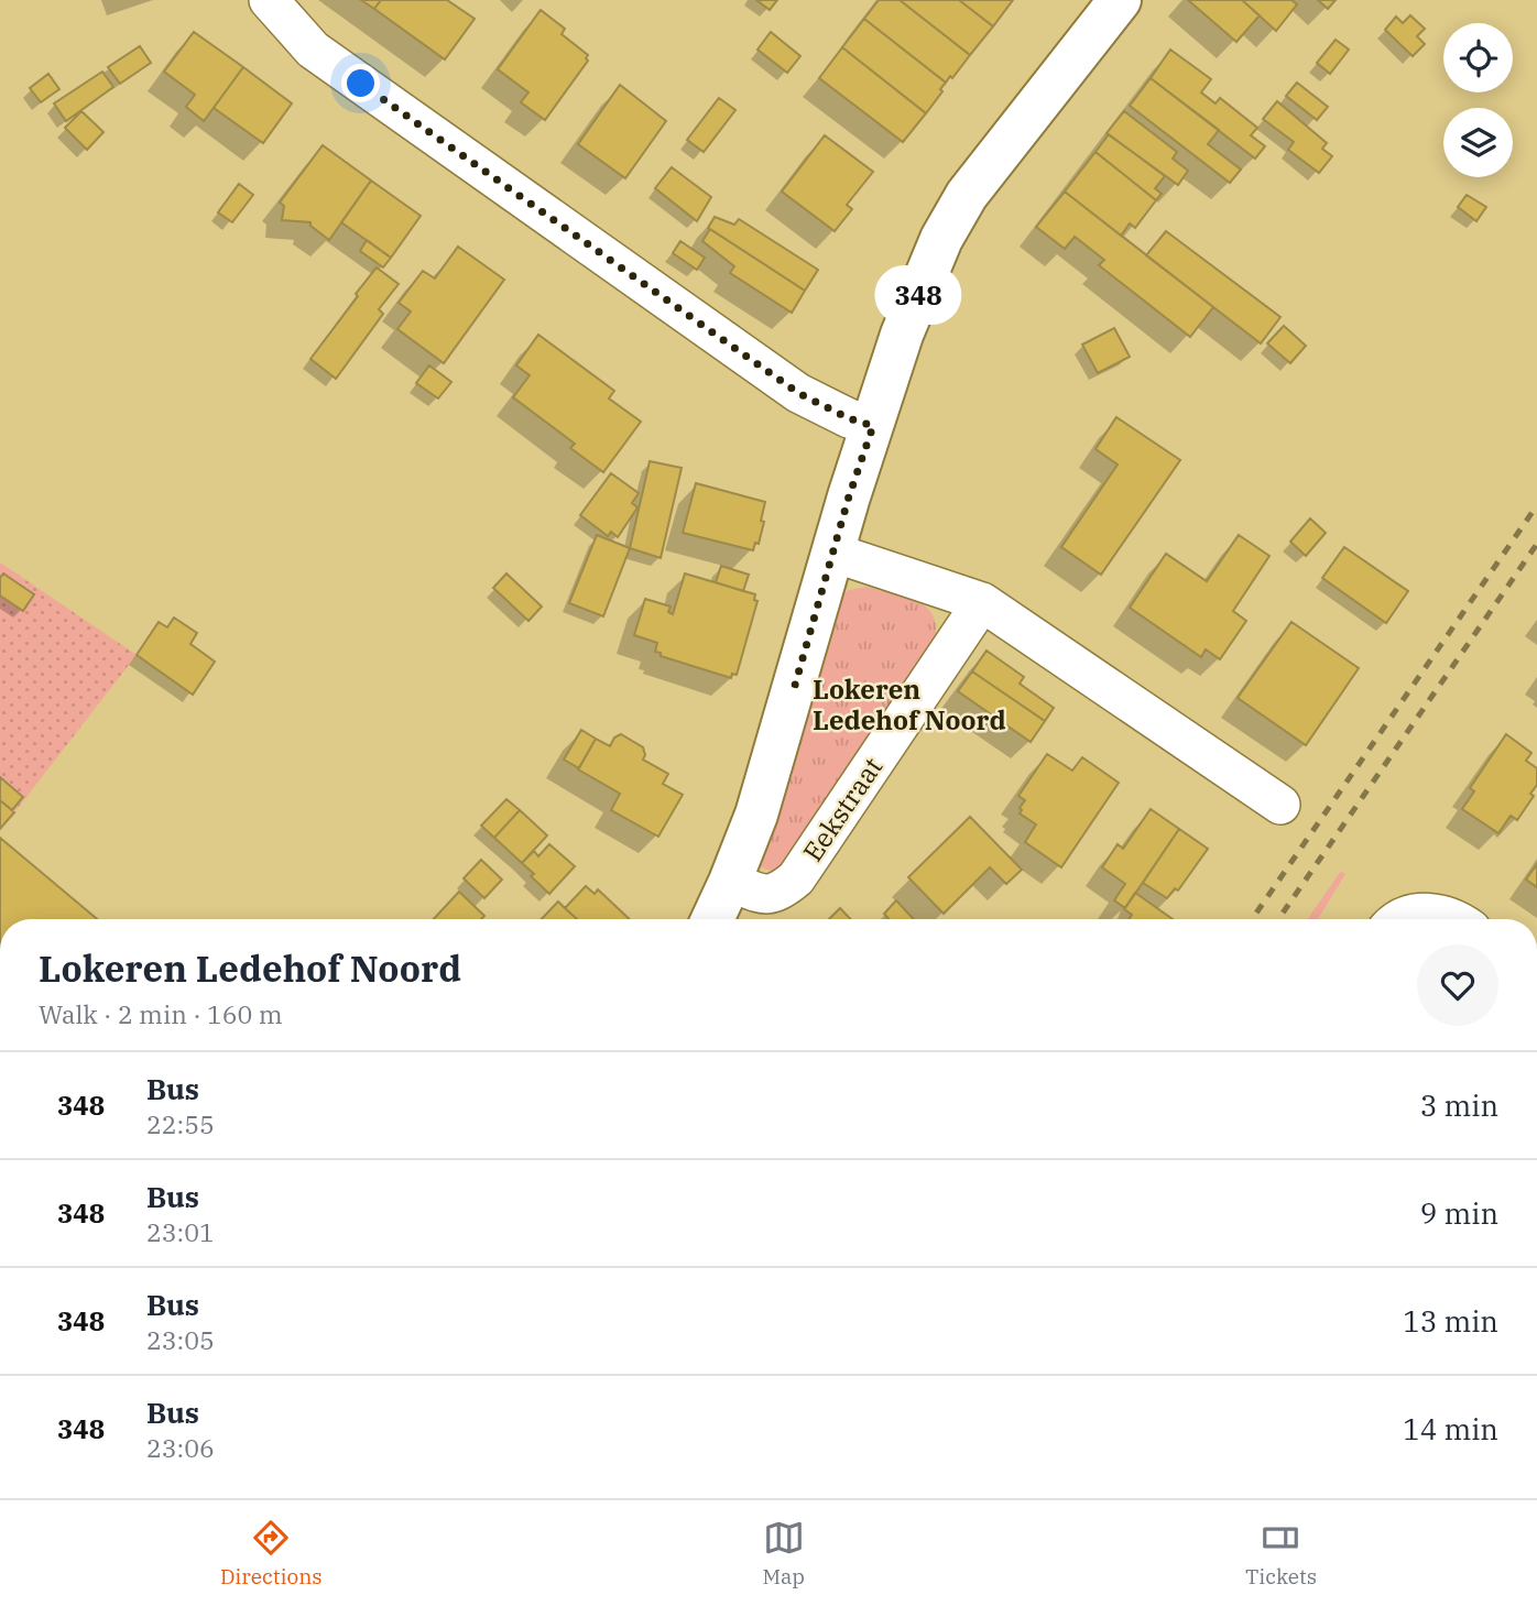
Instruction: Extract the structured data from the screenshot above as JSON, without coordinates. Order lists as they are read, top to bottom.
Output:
{
  "streets": {
    "street": ["Eekstraat"]
  },
  "places": ["Lokeren Ledehof Noord"],
  "lines": ["bus line 348"],
  "page": {
    "on_map": "348",
    "heading": ["Lokeren Ledehof Noord", "Walk · 2 min · 160 m"],
    "list": [
      {
        "mark": "348",
        "name": "Bus",
        "note": "22:55",
        "value": "3 min"
      },
      {
        "mark": "348",
        "name": "Bus",
        "note": "23:01",
        "value": "9 min"
      },
      {
        "mark": "348",
        "name": "Bus",
        "note": "23:05",
        "value": "13 min"
      },
      {
        "mark": "348",
        "name": "Bus",
        "note": "23:06",
        "value": "14 min"
      }
    ],
    "tabs": ["Directions", "Map", "Tickets"]
  }
}
